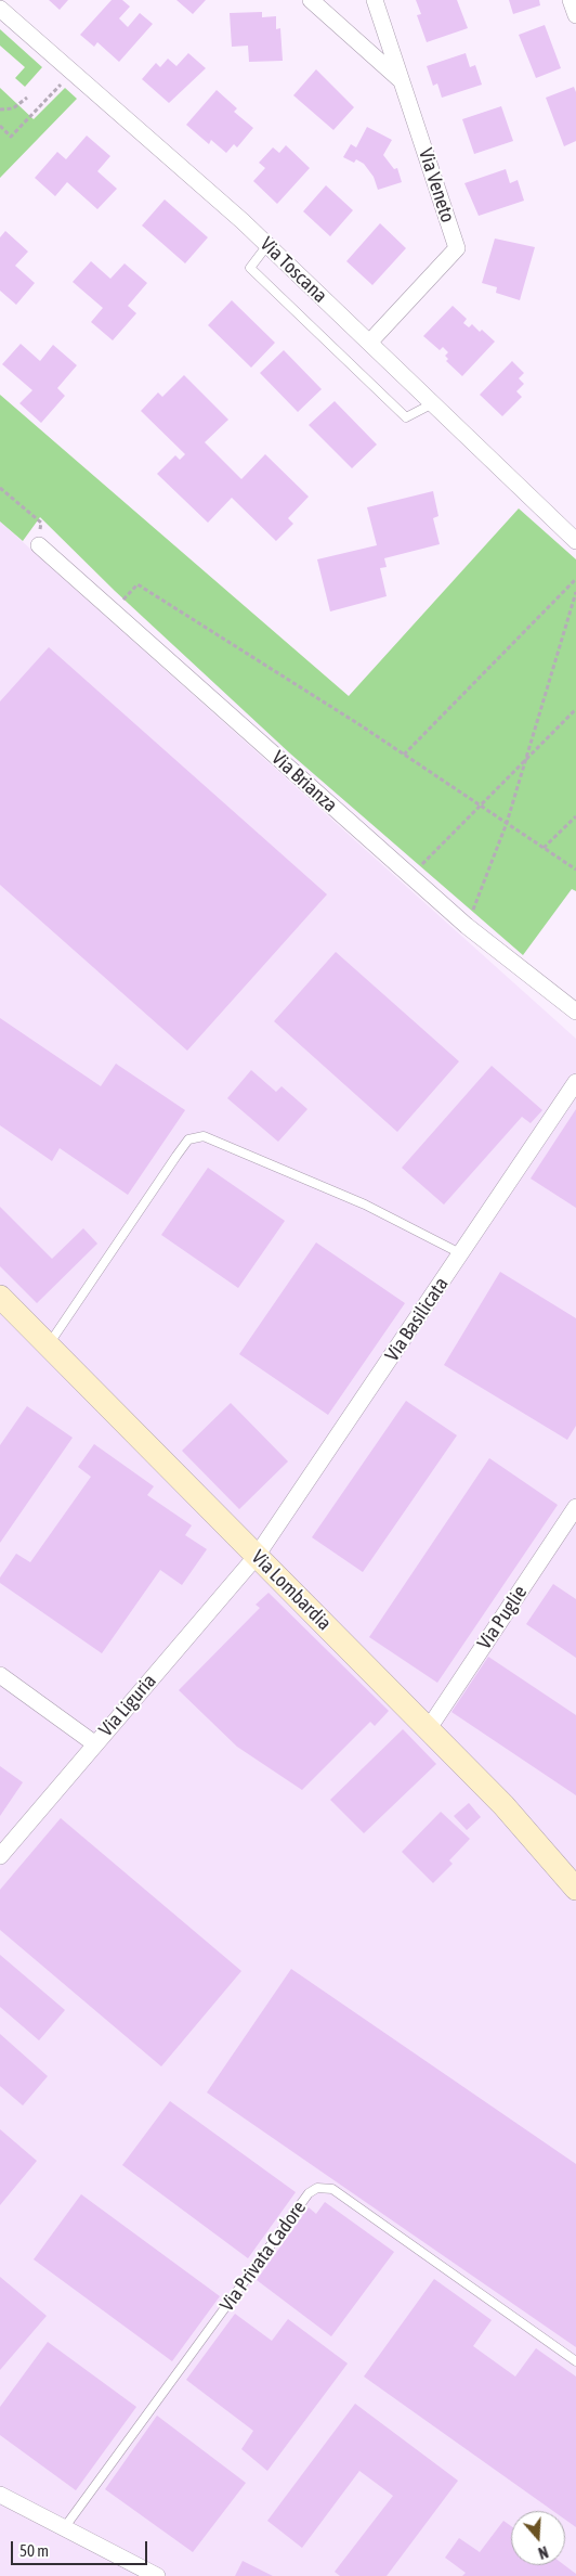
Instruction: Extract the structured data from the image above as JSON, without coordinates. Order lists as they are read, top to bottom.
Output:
{
  "streets": {
    "street": [
      "Via Veneto",
      "Via Toscana",
      "Via Brianza",
      "Via Basilicata",
      "Via Lombardia",
      "Via Puglie",
      "Via Liguria"
    ],
    "lane": ["Via Privata Cadore"]
  },
  "crossings": [
    ["Via Veneto", "Via Toscana"],
    ["Via Basilicata", "Via Lombardia"],
    ["Via Basilicata", "Via Liguria"],
    ["Via Lombardia", "Via Puglie"],
    ["Via Lombardia", "Via Liguria"]
  ],
  "scale_bar": "50 m",
  "north": "bottom"
}
